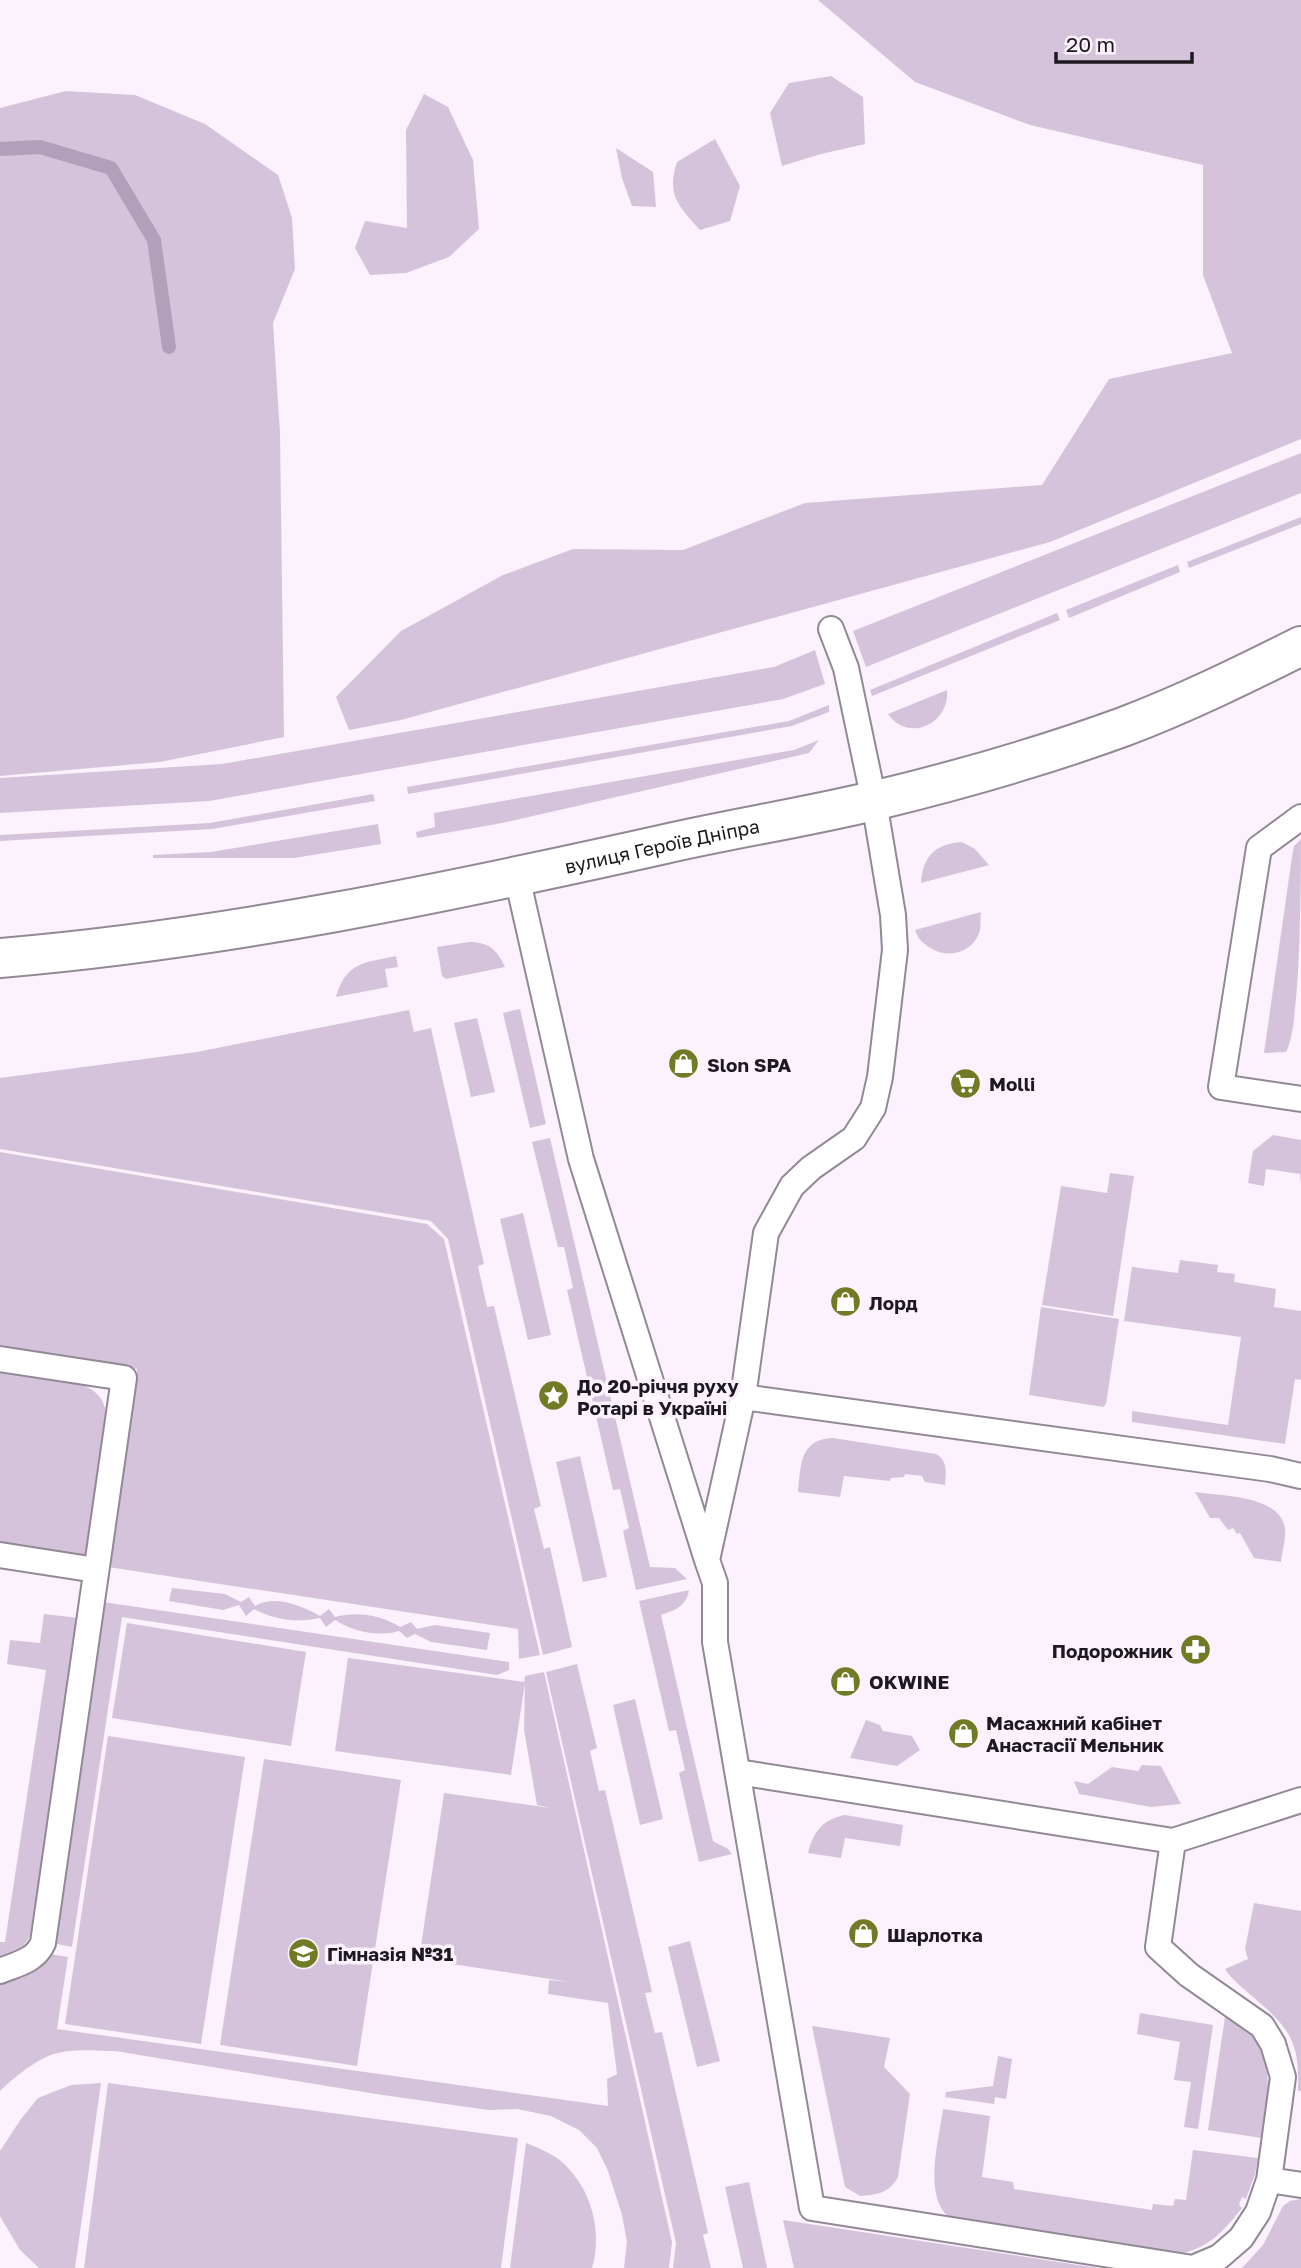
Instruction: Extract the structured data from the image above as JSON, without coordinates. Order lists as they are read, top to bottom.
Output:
{
  "streets": {
    "main road": ["вулиця Героїв Дніпра"]
  },
  "places": {
    "shop": [
      "Slon SPA",
      "Лорд",
      "OKWINE",
      "Масажний кабінет Анастасії Мельник",
      "Шарлотка"
    ],
    "supermarket": ["Molli"],
    "place": ["До 20-річчя руху Ротарі в Україні"],
    "pharmacy": ["Подорожник"],
    "school or university": ["Гімназія №31"]
  },
  "scale_bar": "20 m"
}
